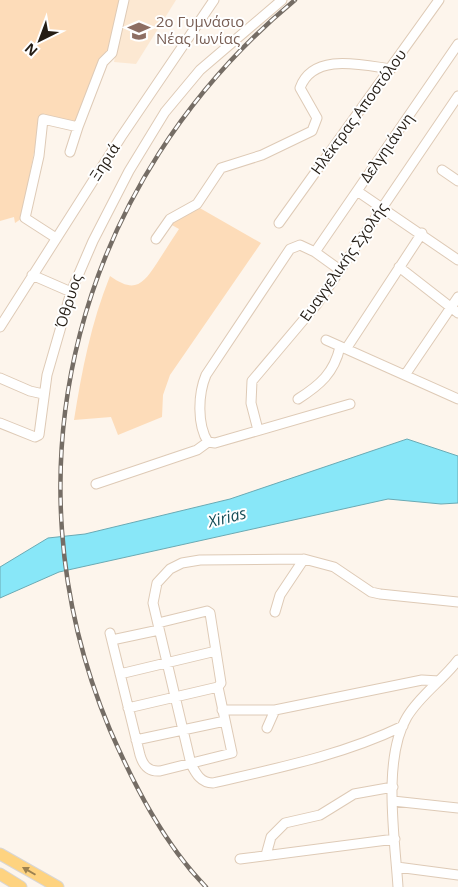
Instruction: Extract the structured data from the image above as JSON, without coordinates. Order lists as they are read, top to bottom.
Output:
{
  "streets": {
    "street": [
      "Ηλέκτρας Αποστόλου",
      "Δελγηιάννη",
      "Ξηριά",
      "Ευαγγελικής Σχολής",
      "Όθρυος"
    ]
  },
  "water": ["Xirias"],
  "places": {
    "school or university": ["2ο Γυμνάσιο Νέας Ιωνίας"]
  },
  "north": "bottom left"
}
